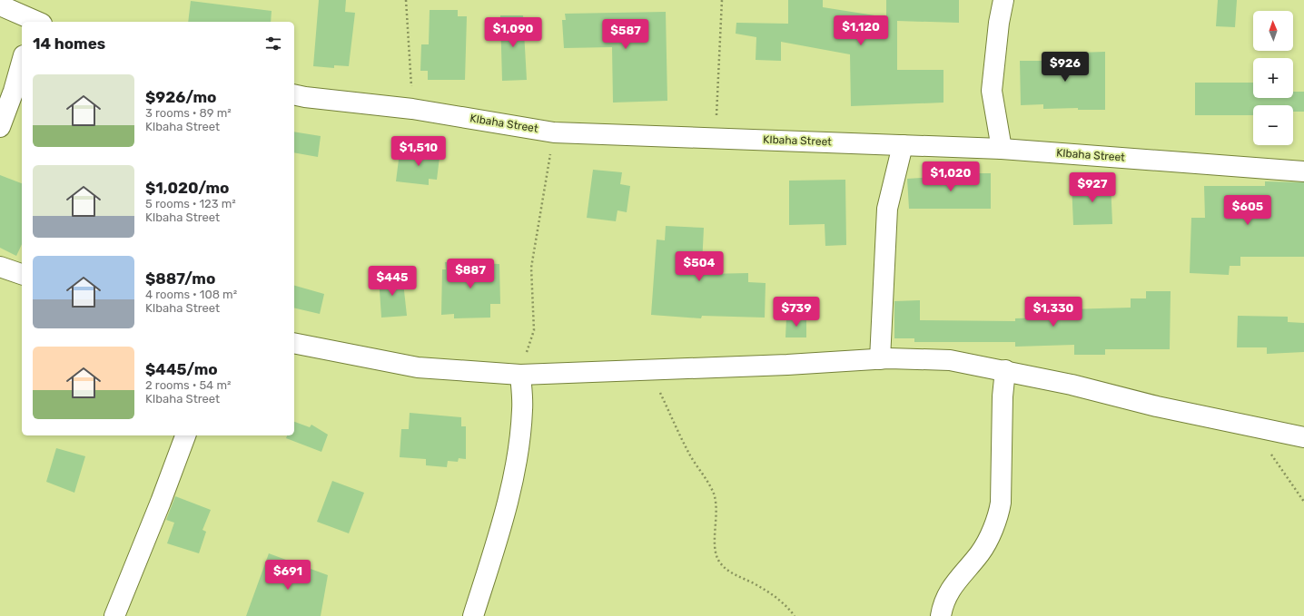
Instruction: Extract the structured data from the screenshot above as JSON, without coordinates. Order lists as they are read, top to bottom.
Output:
{
  "streets": {
    "street": ["KIbaha Street"]
  },
  "north": "top",
  "page": {
    "map_buttons": ["+", "−"],
    "price": [
      "$1,120",
      "$1,090",
      "$587",
      "$926",
      "$1,510",
      "$1,020",
      "$927",
      "$605",
      "$504",
      "$887",
      "$445",
      "$739",
      "$1,330",
      "$691"
    ],
    "heading": "14 homes",
    "list": [
      {
        "name": "$926/mo",
        "note": "3 rooms · 89 m² · KIbaha Street"
      },
      {
        "name": "$1,020/mo",
        "note": "5 rooms · 123 m² · KIbaha Street"
      },
      {
        "name": "$887/mo",
        "note": "4 rooms · 108 m² · KIbaha Street"
      },
      {
        "name": "$445/mo",
        "note": "2 rooms · 54 m² · KIbaha Street"
      }
    ]
  }
}
